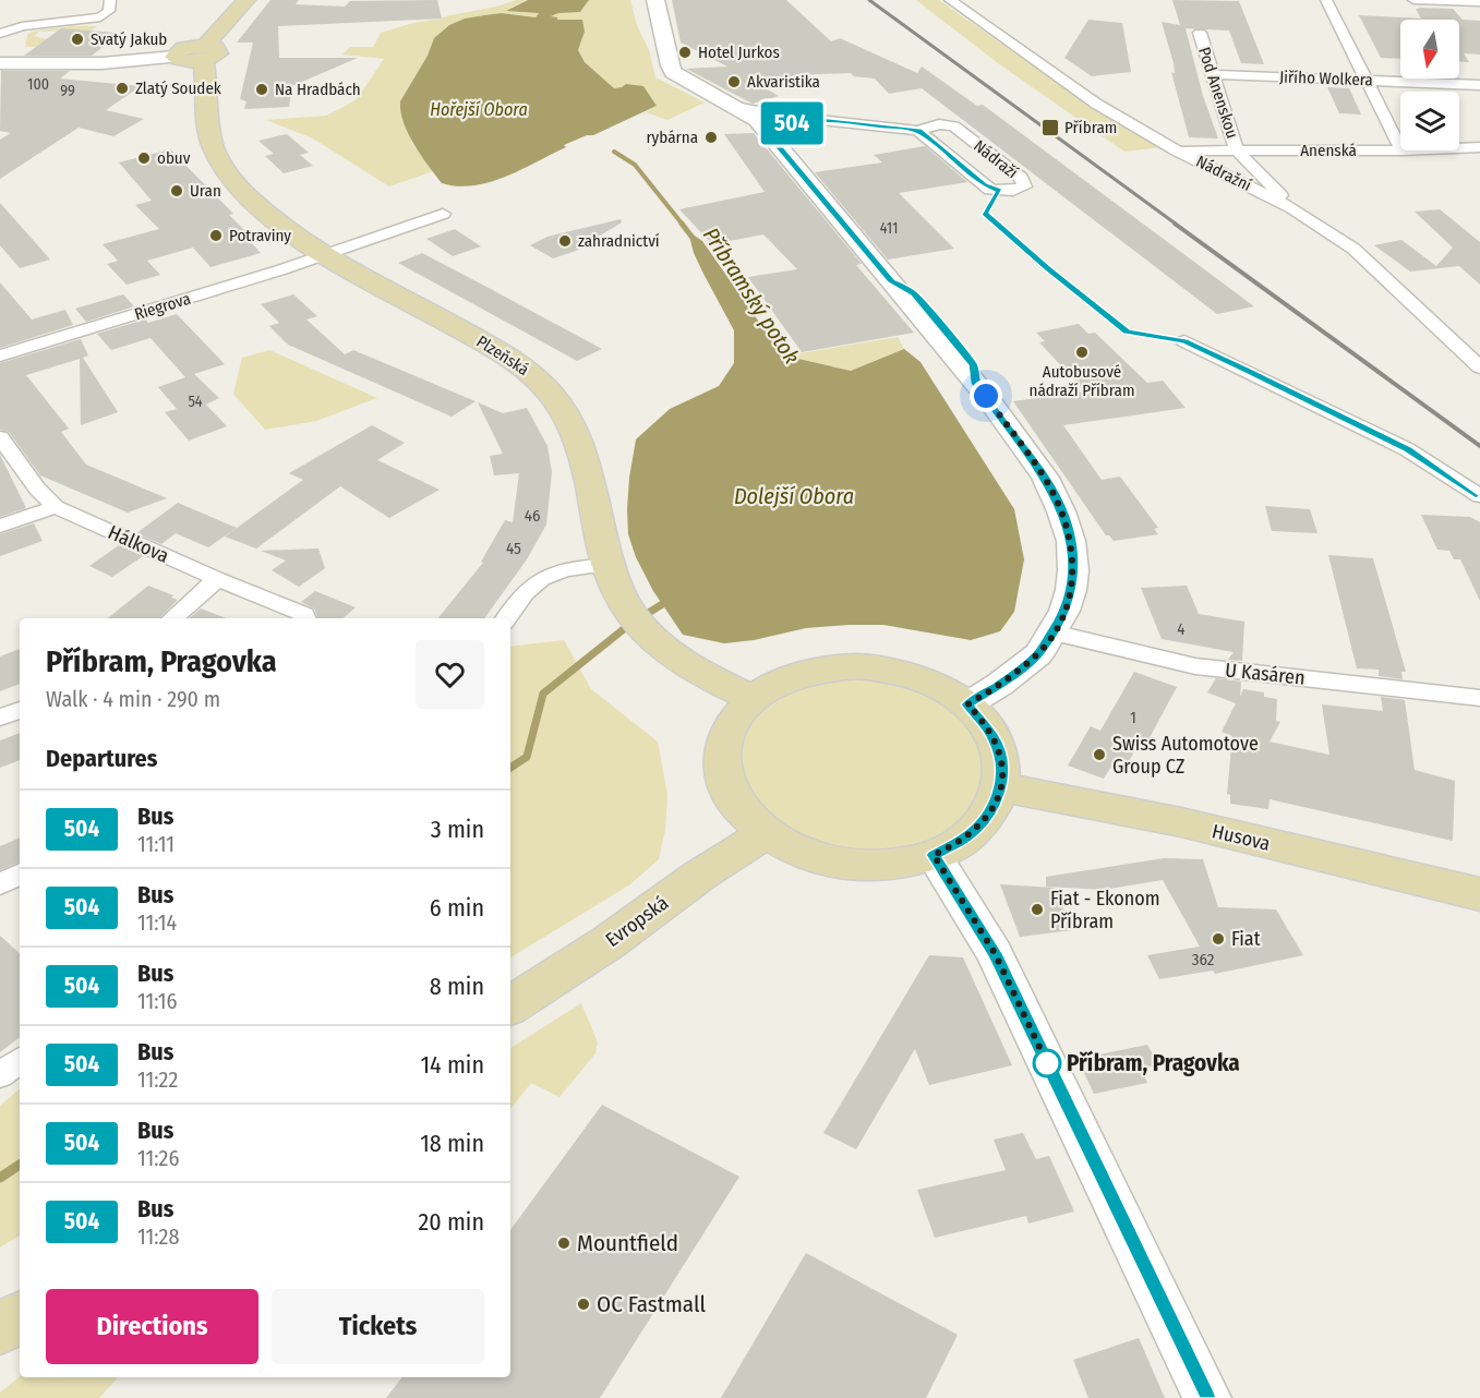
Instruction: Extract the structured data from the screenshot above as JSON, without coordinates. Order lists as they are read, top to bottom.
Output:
{
  "streets": {
    "main road": ["Plzeňská", "Husova", "Evropská"],
    "street": [
      "Jiřího Wolkera",
      "Pod Anenskou",
      "Anenská",
      "Nádraží",
      "Nádražní",
      "Riegrova",
      "Hálkova",
      "U Kasáren"
    ]
  },
  "crossings": [
    ["Jiřího Wolkera", "Pod Anenskou"],
    ["Pod Anenskou", "Anenská"],
    ["Pod Anenskou", "Nádražní"],
    ["Anenská", "Nádražní"],
    ["Riegrova", "Plzeňská"]
  ],
  "water": ["Hořejší Obora", "Příbramský potok", "Dolejší Obora"],
  "places": {
    "other": [
      "Svatý Jakub",
      "Hotel Jurkos",
      "Akvaristika",
      "Zlatý Soudek",
      "Na Hradbách",
      "rybárna",
      "obuv",
      "Uran",
      "Potraviny",
      "zahradnictví",
      "Autobusové nádraží Příbram",
      "Swiss Automotove Group CZ",
      "Fiat - Ekonom Příbram",
      "Fiat",
      "Příbram, Pragovka",
      "Mountfield",
      "OC Fastmall"
    ],
    "transit": ["Příbram"]
  },
  "lines": ["bus line 504"],
  "house_numbers": [
    "100",
    "99",
    "411",
    "54",
    "46",
    "45",
    "4",
    "1",
    "362"
  ],
  "north": "bottom",
  "page": {
    "on_map": "504",
    "heading": [
      ["Příbram, Pragovka", "Walk · 4 min · 290 m"],
      "Departures"
    ],
    "list": [
      {
        "mark": "504",
        "name": "Bus",
        "note": "11:11",
        "value": "3 min"
      },
      {
        "mark": "504",
        "name": "Bus",
        "note": "11:14",
        "value": "6 min"
      },
      {
        "mark": "504",
        "name": "Bus",
        "note": "11:16",
        "value": "8 min"
      },
      {
        "mark": "504",
        "name": "Bus",
        "note": "11:22",
        "value": "14 min"
      },
      {
        "mark": "504",
        "name": "Bus",
        "note": "11:26",
        "value": "18 min"
      },
      {
        "mark": "504",
        "name": "Bus",
        "note": "11:28",
        "value": "20 min"
      }
    ],
    "buttons": ["Directions", "Tickets"]
  }
}
